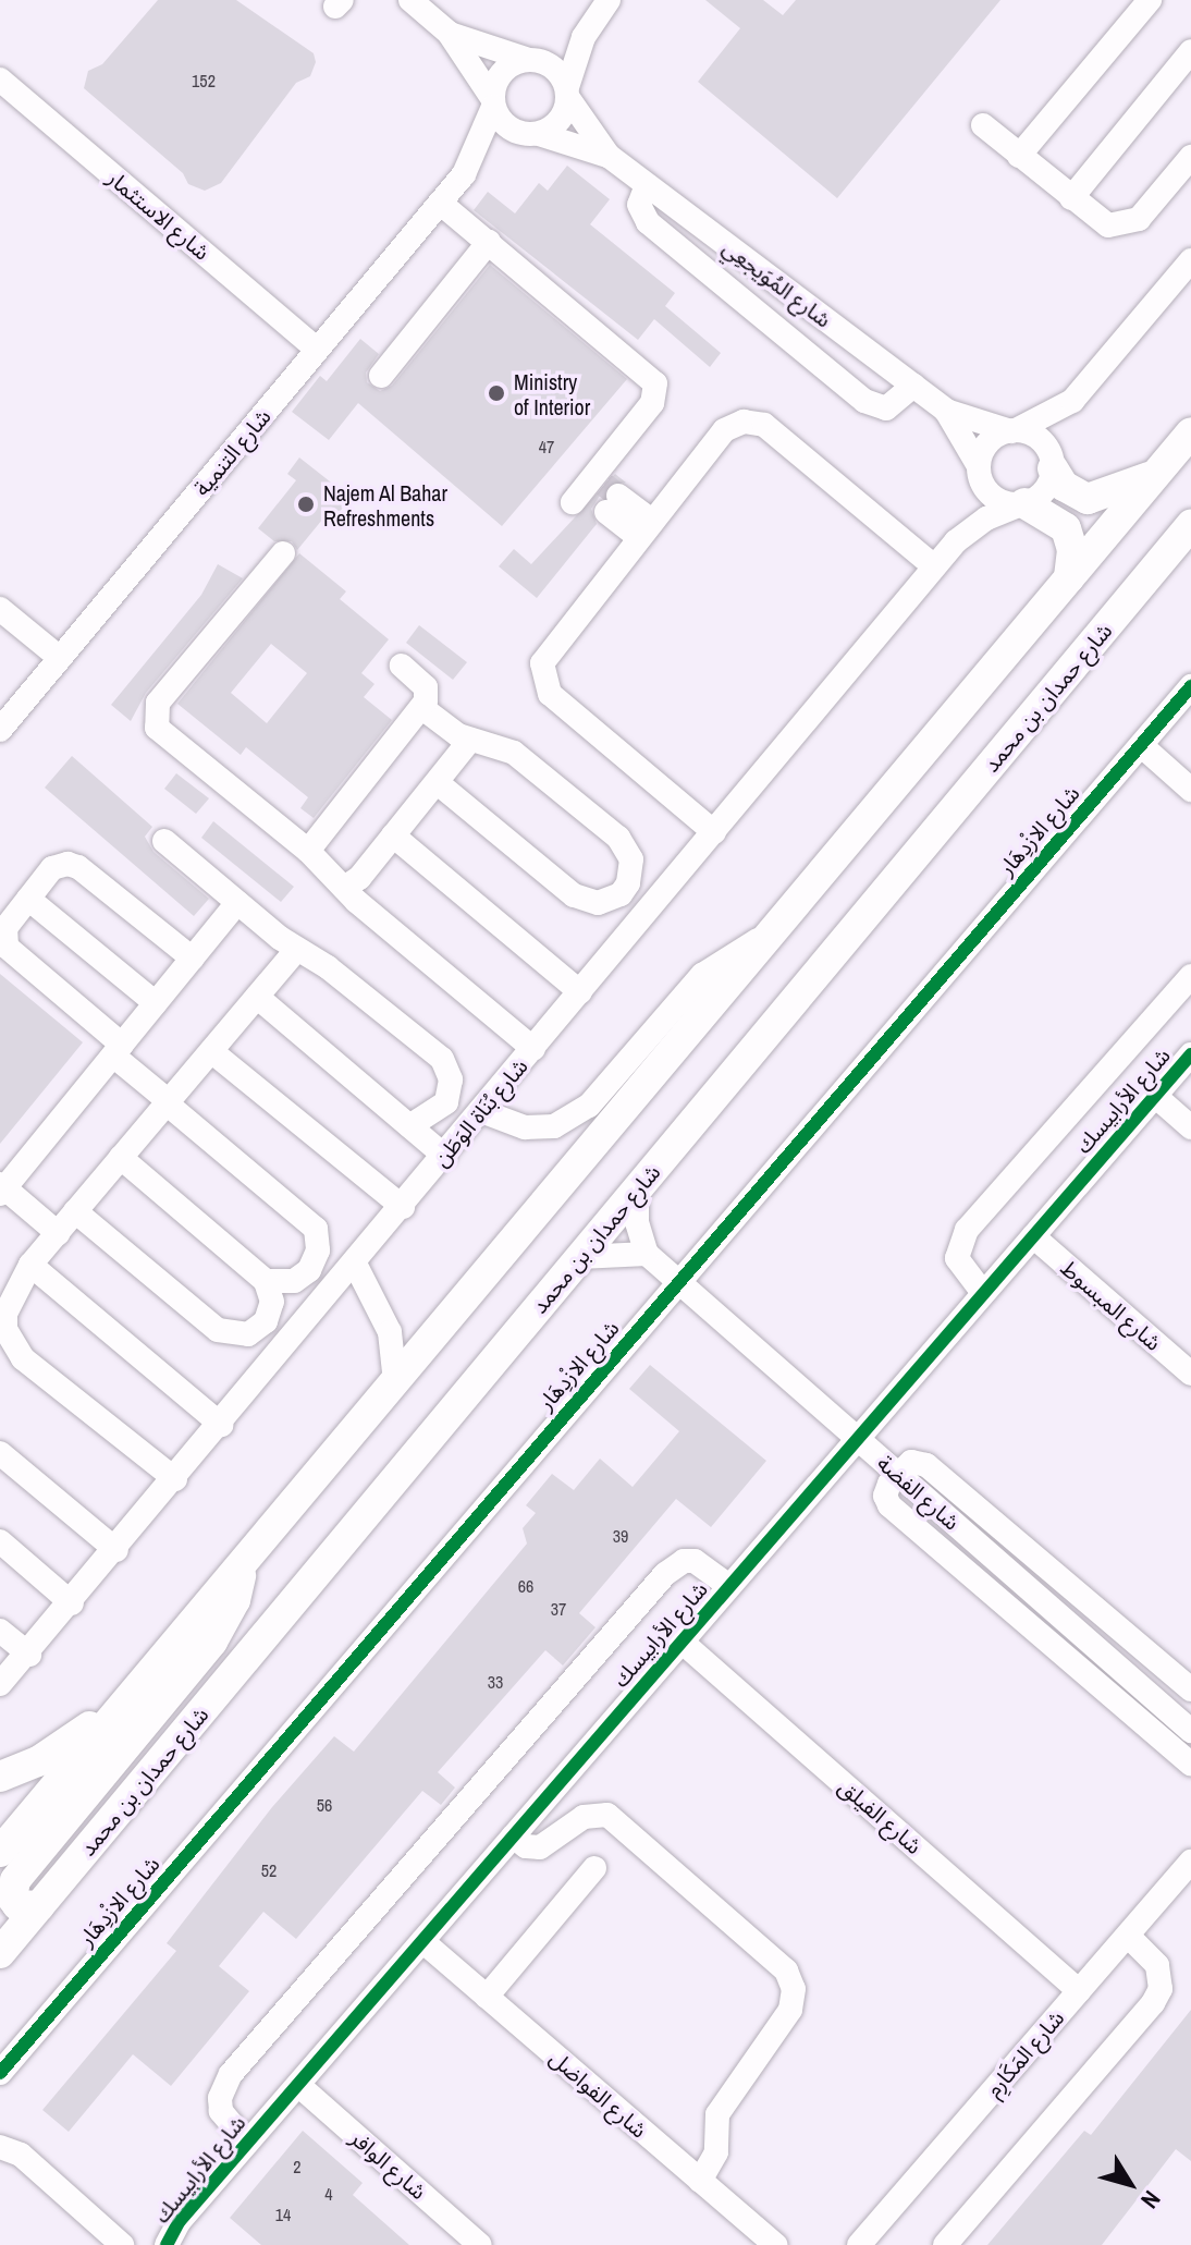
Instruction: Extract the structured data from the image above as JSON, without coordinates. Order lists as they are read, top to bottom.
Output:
{
  "streets": {
    "main road": ["شارع حمدان بن محمد"],
    "street": [
      "شارع الاستثمار",
      "شارع المُوَيجعِي",
      "شارع التنمية",
      "شارع الازْدِهَار",
      "شارع الأرابيسك",
      "شارع بُنَاة الوَطَن",
      "شارع المبسوط",
      "شارع الفضة",
      "شارع الفيلق",
      "شارع المَكَارِم",
      "شارع الفواضل",
      "شارع الوافر"
    ]
  },
  "crossings": [
    ["شارع الاستثمار", "شارع التنمية"],
    ["شارع المُوَيجعِي", "شارع التنمية"],
    ["شارع المُوَيجعِي", "شارع بُنَاة الوَطَن"],
    ["شارع الازْدِهَار", "شارع الفضة"],
    ["شارع الأرابيسك", "شارع المبسوط"],
    ["شارع الأرابيسك", "شارع الفضة"],
    ["شارع الأرابيسك", "شارع الفيلق"],
    ["شارع الأرابيسك", "شارع الفواضل"],
    ["شارع الأرابيسك", "شارع الوافر"],
    ["شارع الفيلق", "شارع المَكَارِم"]
  ],
  "places": ["Ministry of Interior", "Najem Al Bahar Refreshments"],
  "house_numbers": [
    "152",
    "47",
    "39",
    "66",
    "37",
    "33",
    "56",
    "52",
    "2",
    "4",
    "14"
  ],
  "north": "bottom right"
}
